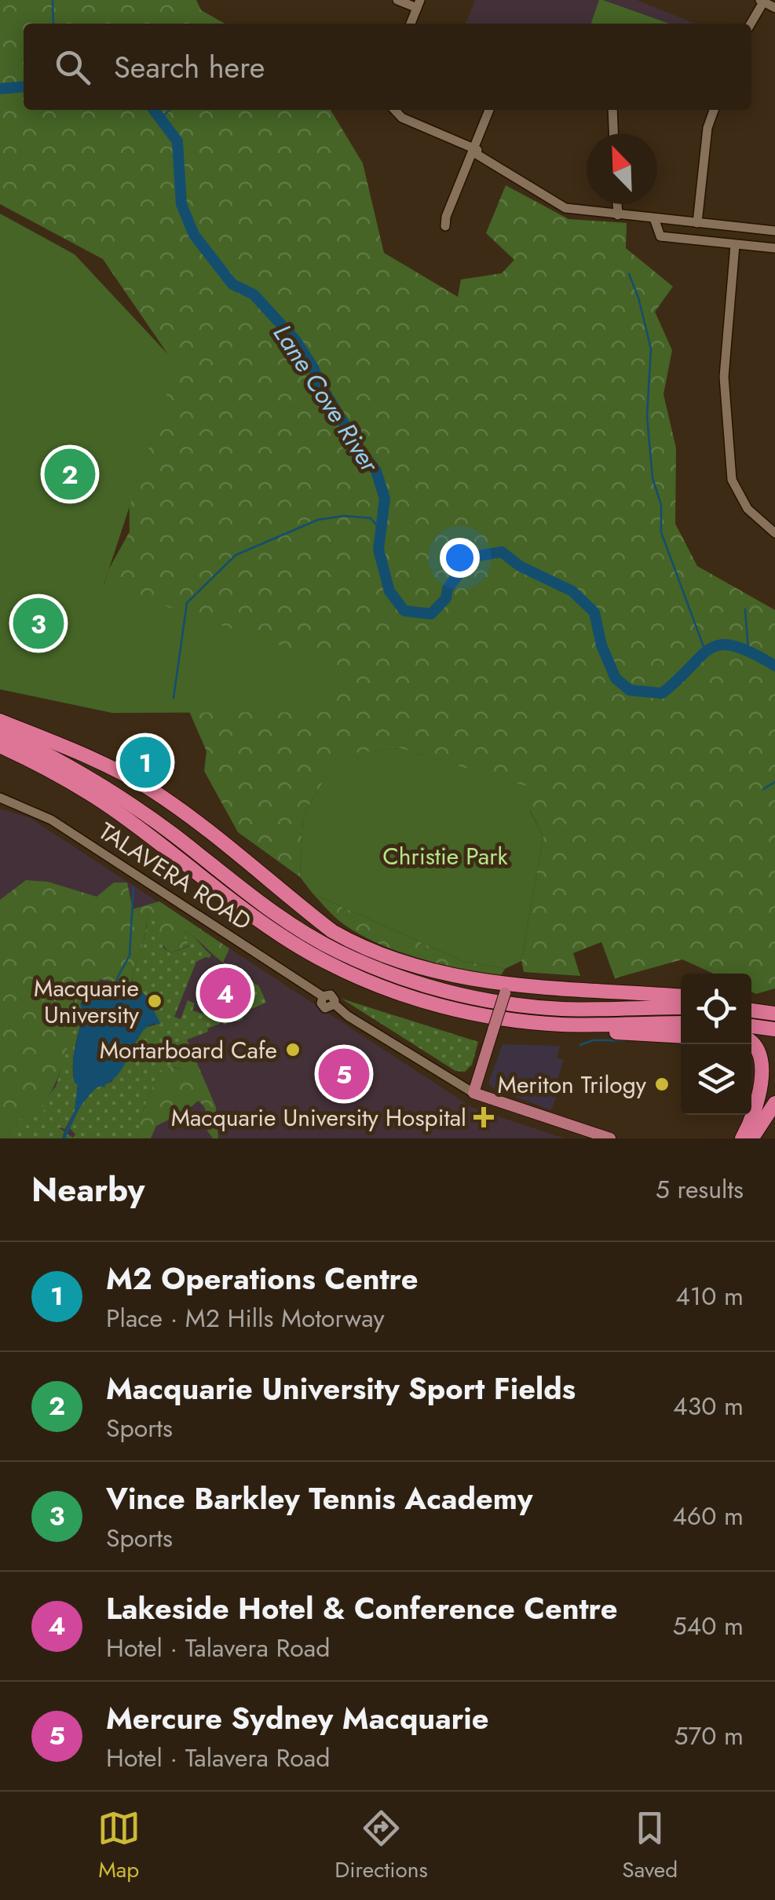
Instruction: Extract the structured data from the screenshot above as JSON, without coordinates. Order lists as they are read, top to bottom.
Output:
{
  "streets": {
    "street": ["TALAVERA ROAD"]
  },
  "water": ["Lane Cove River"],
  "parks": ["Christie Park"],
  "places": {
    "other": ["Macquarie University", "Mortarboard Cafe", "Meriton Trilogy"],
    "health": ["Macquarie University Hospital"]
  },
  "north": "top left",
  "page": {
    "search": "Search here",
    "pins": [
      "2",
      "3",
      "1",
      "4",
      "5"
    ],
    "heading": ["Nearby", "5 results"],
    "list": [
      {
        "mark": "1",
        "name": "M2 Operations Centre",
        "note": "Place · M2 Hills Motorway",
        "value": "410 m"
      },
      {
        "mark": "2",
        "name": "Macquarie University Sport Fields",
        "note": "Sports",
        "value": "430 m"
      },
      {
        "mark": "3",
        "name": "Vince Barkley Tennis Academy",
        "note": "Sports",
        "value": "460 m"
      },
      {
        "mark": "4",
        "name": "Lakeside Hotel & Conference Centre",
        "note": "Hotel · Talavera Road",
        "value": "540 m"
      },
      {
        "mark": "5",
        "name": "Mercure Sydney Macquarie",
        "note": "Hotel · Talavera Road",
        "value": "570 m"
      }
    ],
    "nav": ["Map", "Directions", "Saved"]
  }
}
